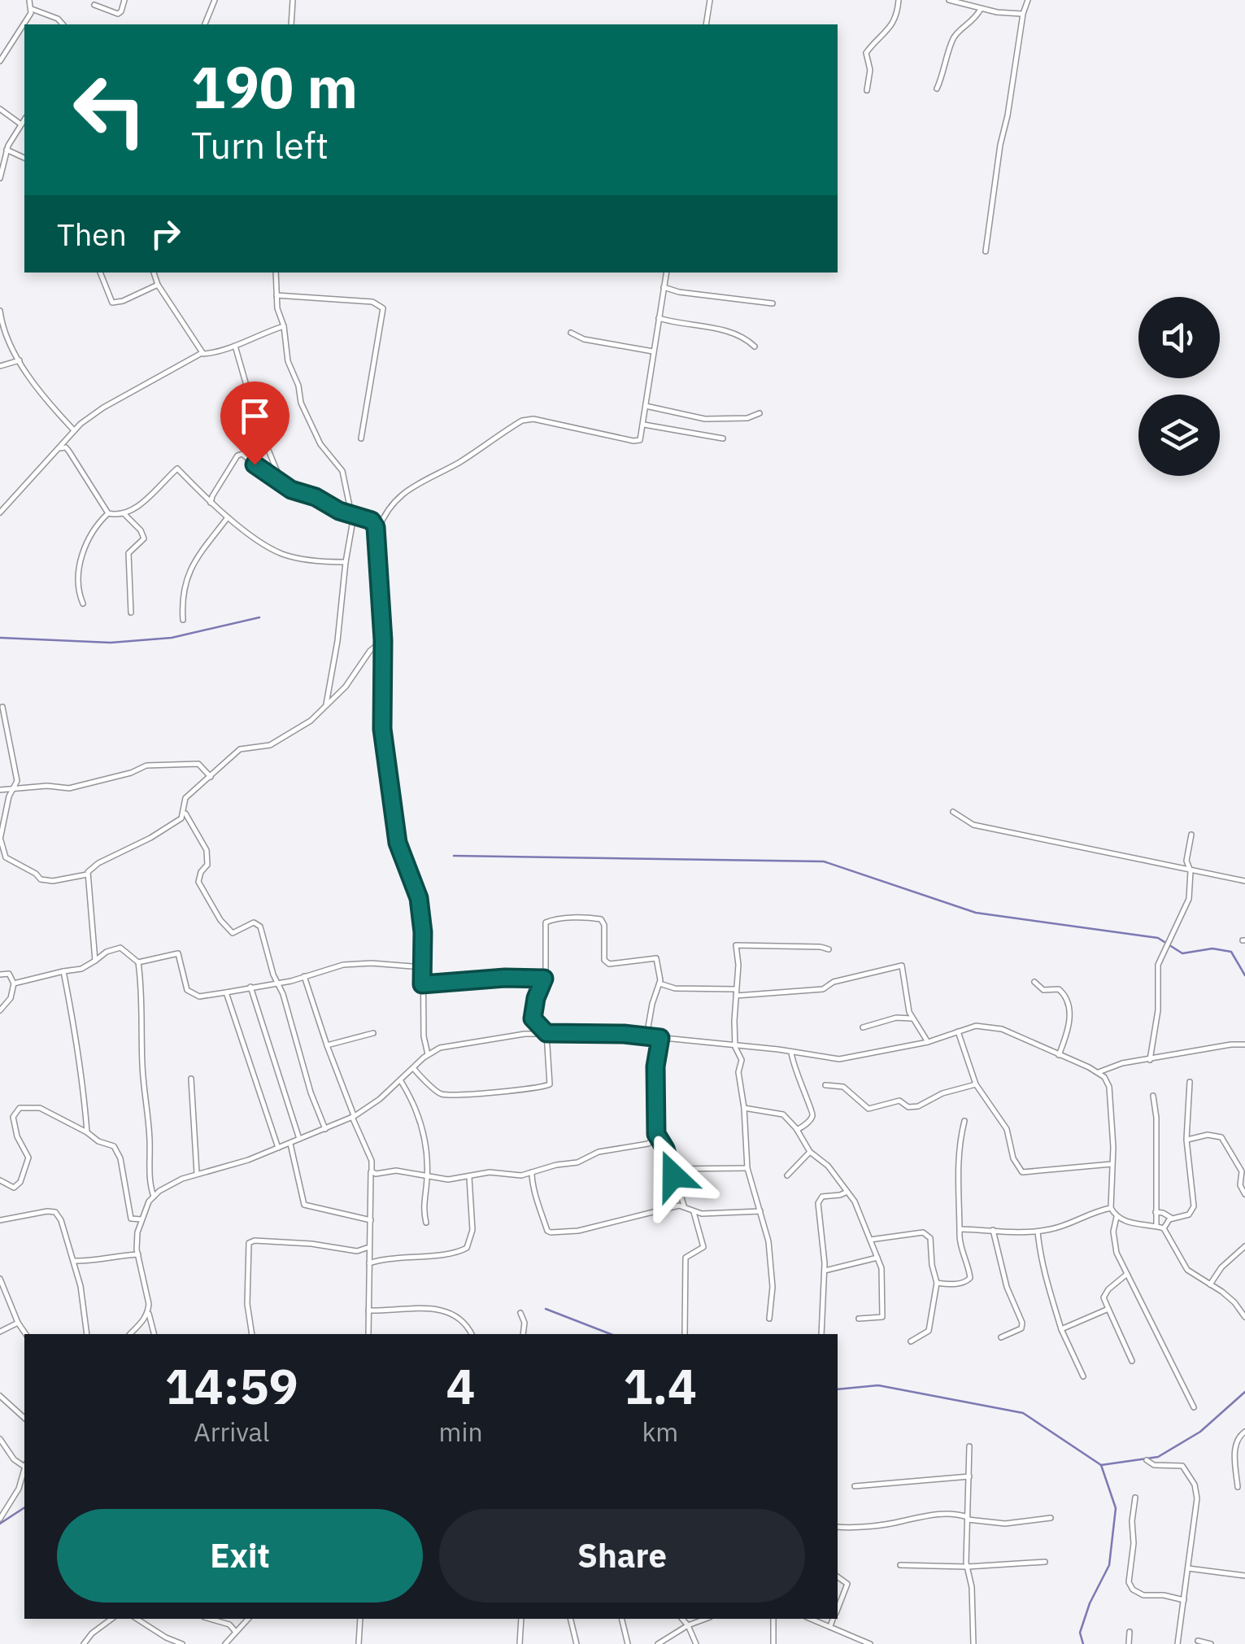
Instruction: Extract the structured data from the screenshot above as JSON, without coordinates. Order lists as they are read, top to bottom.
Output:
{
  "page": {
    "turn": ["190 m", "Turn left"],
    "then": "Then",
    "eta": [
      "14:59",
      "Arrival",
      "4",
      "min",
      "1.4",
      "km"
    ],
    "buttons": ["Exit", "Share"]
  }
}
